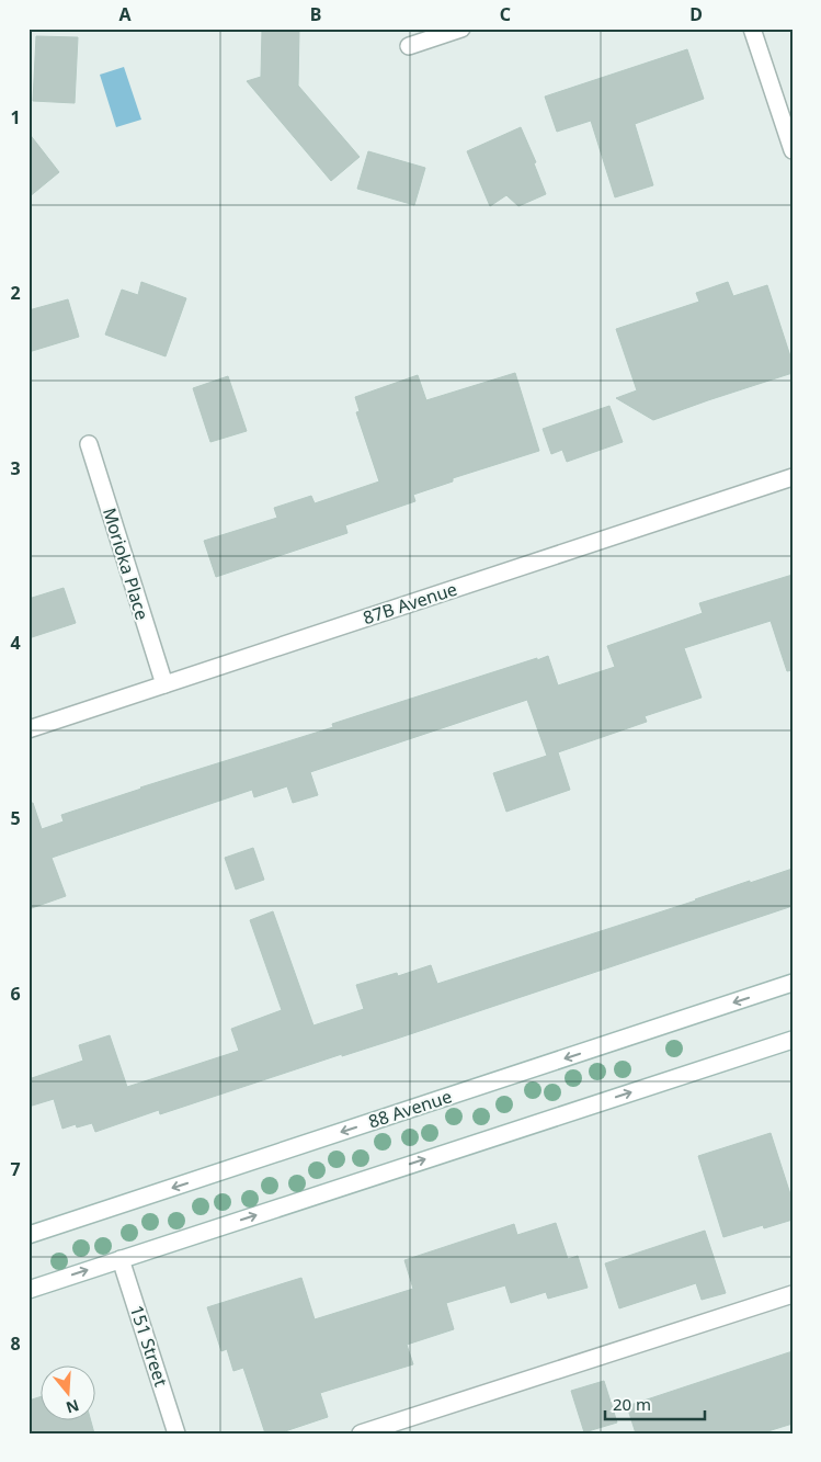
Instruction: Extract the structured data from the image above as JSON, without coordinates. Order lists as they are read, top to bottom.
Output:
{
  "streets": {
    "main road": [
      "Morioka Place",
      "87B Avenue",
      "88 Avenue",
      "151 Street"
    ]
  },
  "crossings": [
    ["Morioka Place", "87B Avenue"]
  ],
  "scale_bar": "20 m",
  "north": "bottom",
  "grid": {
    "columns": [
      "A",
      "B",
      "C",
      "D"
    ],
    "rows": [
      "1",
      "2",
      "3",
      "4",
      "5",
      "6",
      "7",
      "8"
    ]
  }
}
